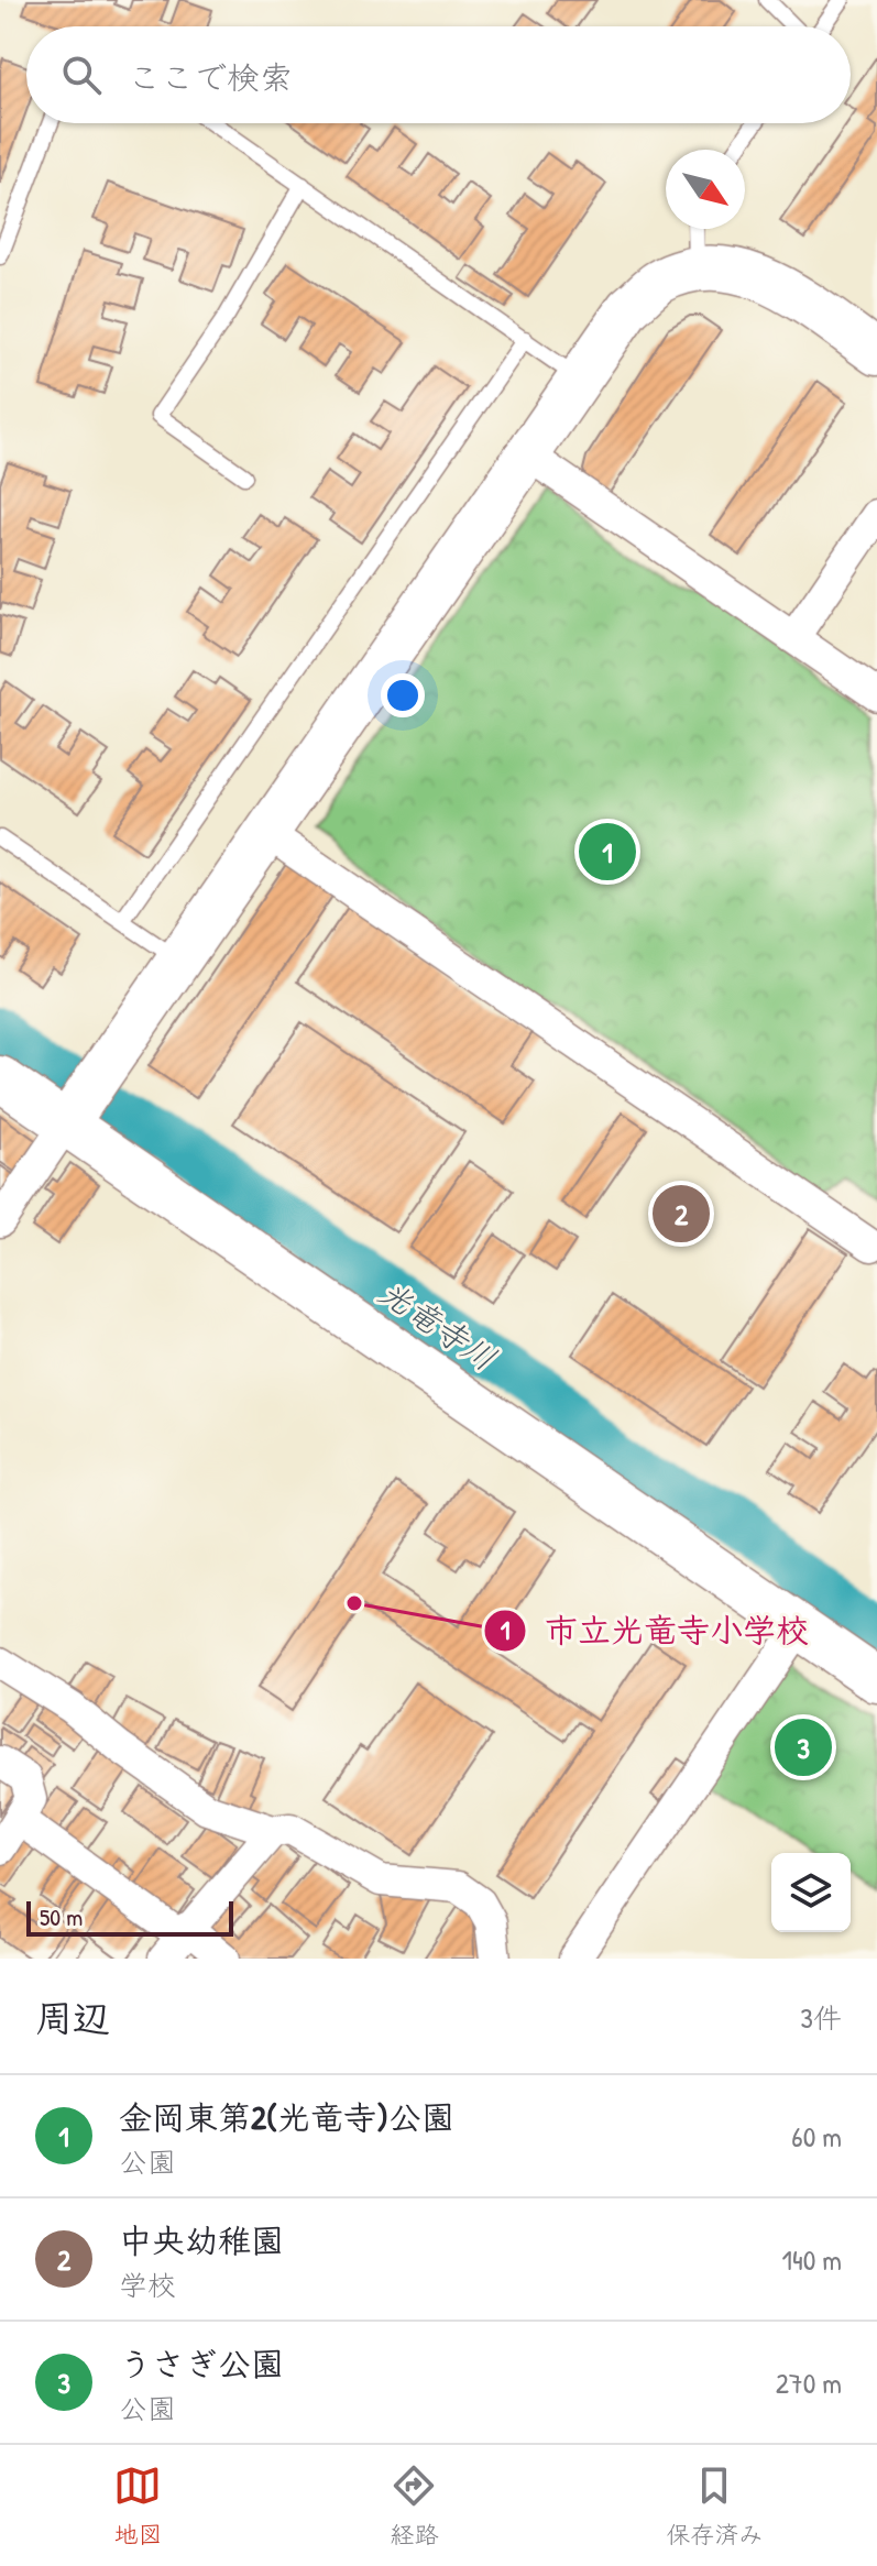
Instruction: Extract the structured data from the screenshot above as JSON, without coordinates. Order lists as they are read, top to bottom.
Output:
{
  "water": ["光竜寺川"],
  "places": ["市立光竜寺小学校"],
  "scale_bar": "50 m",
  "north": "bottom right",
  "page": {
    "search": "ここで検索",
    "pins": ["1", "2", "3"],
    "scale": "50 m",
    "heading": ["周辺", "3件"],
    "list": [
      {
        "mark": "1",
        "name": "金岡東第2(光竜寺)公園",
        "note": "公園",
        "value": "60 m"
      },
      {
        "mark": "2",
        "name": "中央幼稚園",
        "note": "学校",
        "value": "140 m"
      },
      {
        "mark": "3",
        "name": "うさぎ公園",
        "note": "公園",
        "value": "270 m"
      }
    ],
    "nav": ["地図", "経路", "保存済み"]
  }
}
